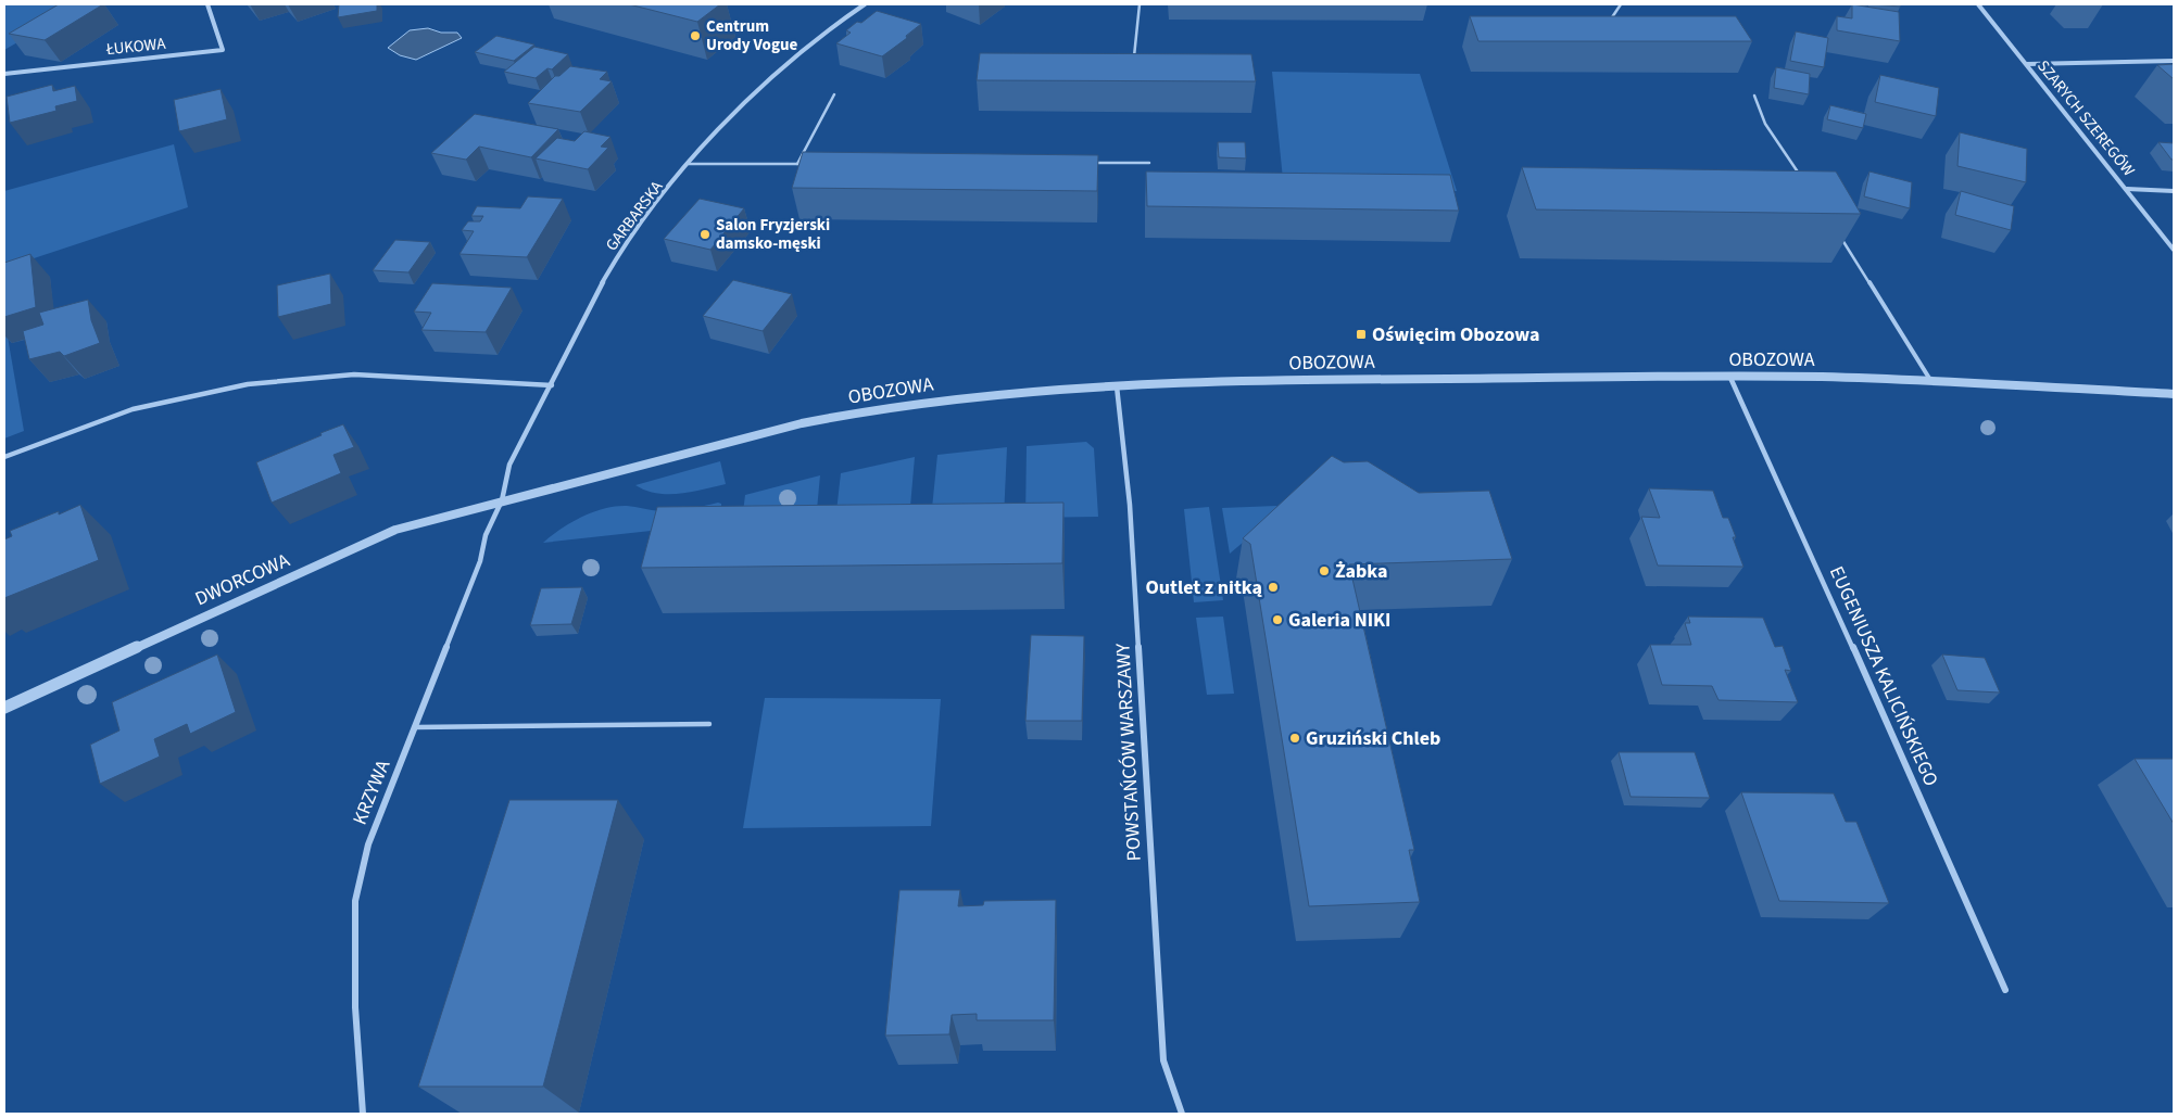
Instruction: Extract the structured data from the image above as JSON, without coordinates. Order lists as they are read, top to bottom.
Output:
{
  "streets": {
    "street": [
      "ŁUKOWA",
      "SZARYCH SZEREGÓW",
      "GARBARSKA",
      "OBOZOWA",
      "DWORCOWA",
      "EUGENIUSZA KALICIŃSKIEGO",
      "POWSTAŃCÓW WARSZAWY",
      "KRZYWA"
    ]
  },
  "crossings": [
    ["GARBARSKA", "OBOZOWA"],
    ["GARBARSKA", "DWORCOWA"],
    ["GARBARSKA", "KRZYWA"],
    ["OBOZOWA", "DWORCOWA"],
    ["OBOZOWA", "EUGENIUSZA KALICIŃSKIEGO"],
    ["OBOZOWA", "POWSTAŃCÓW WARSZAWY"],
    ["OBOZOWA", "KRZYWA"],
    ["DWORCOWA", "KRZYWA"]
  ],
  "places": {
    "other": [
      "Centrum Urody Vogue",
      "Salon Fryzjerski damsko-męski",
      "Żabka",
      "Outlet z nitką",
      "Galeria NIKI",
      "Gruziński Chleb"
    ],
    "transit": ["Oświęcim Obozowa"]
  }
}
